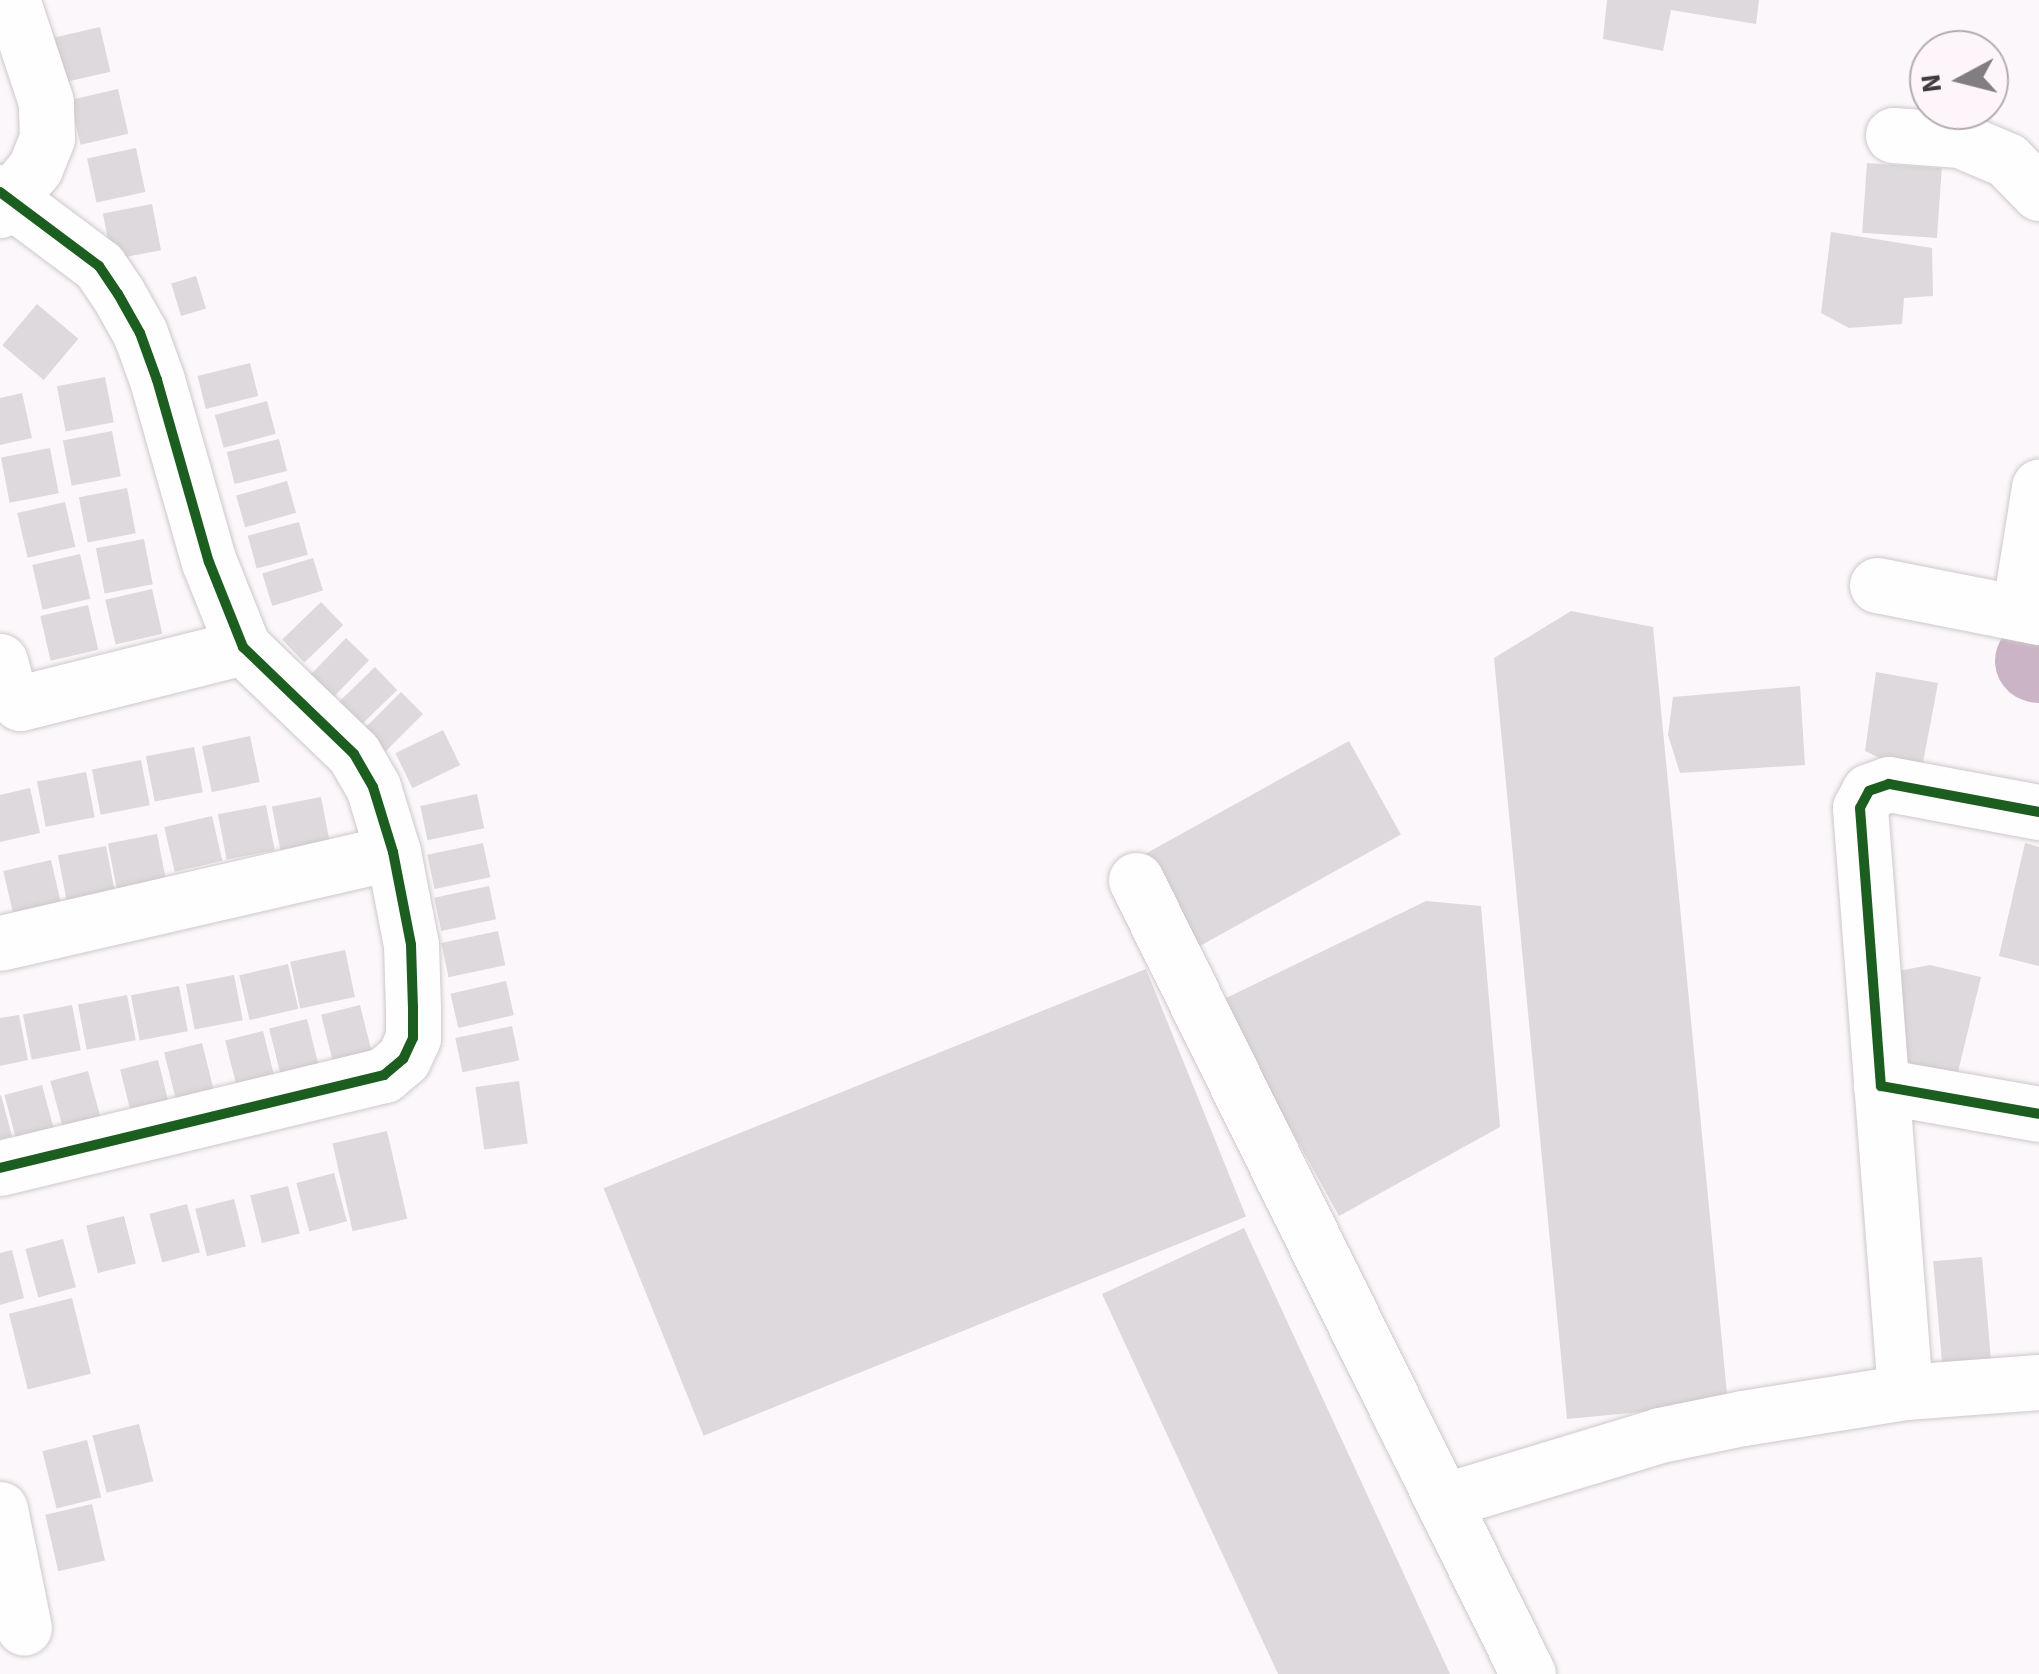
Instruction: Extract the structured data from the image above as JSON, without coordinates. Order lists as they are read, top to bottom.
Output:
{
  "north": "left"
}
